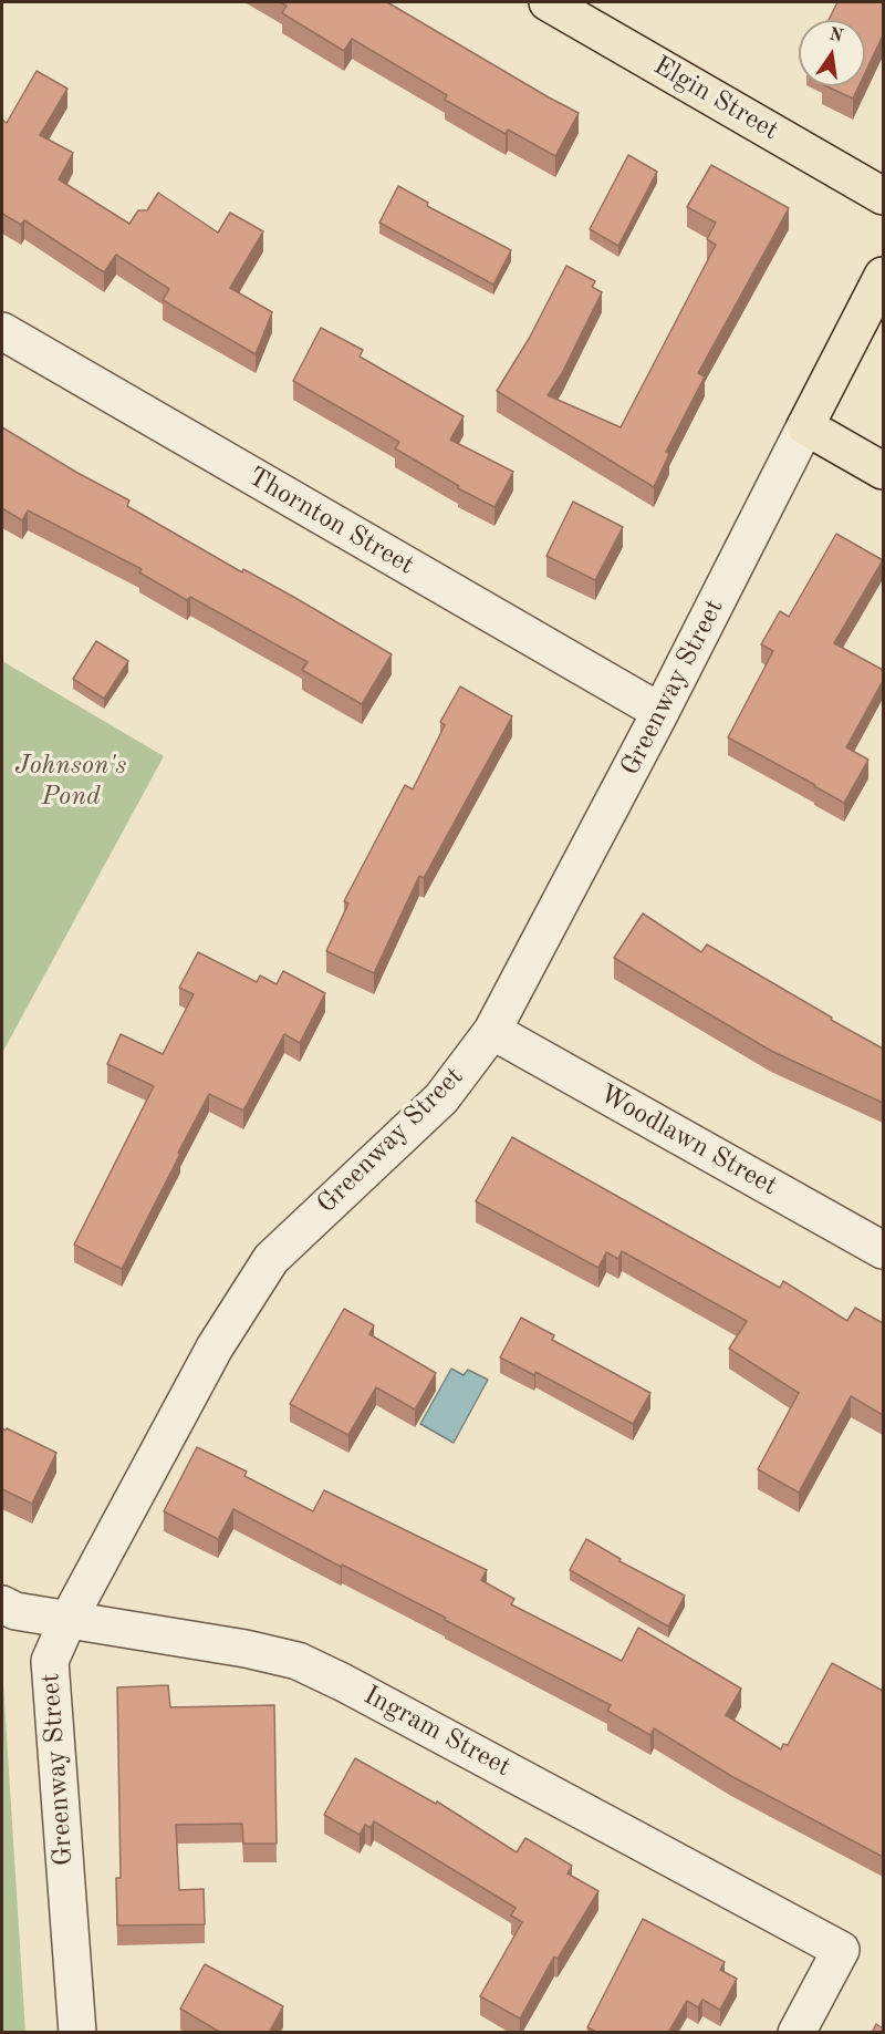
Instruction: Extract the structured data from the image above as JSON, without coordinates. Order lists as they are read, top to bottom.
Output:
{
  "streets": {
    "main road": ["Elgin Street", "Greenway Street"],
    "street": ["Thornton Street", "Woodlawn Street", "Ingram Street"]
  },
  "crossings": [
    ["Thornton Street", "Greenway Street"],
    ["Greenway Street", "Woodlawn Street"],
    ["Greenway Street", "Ingram Street"]
  ],
  "parks": ["Johnson's Pond"],
  "north": "top"
}
